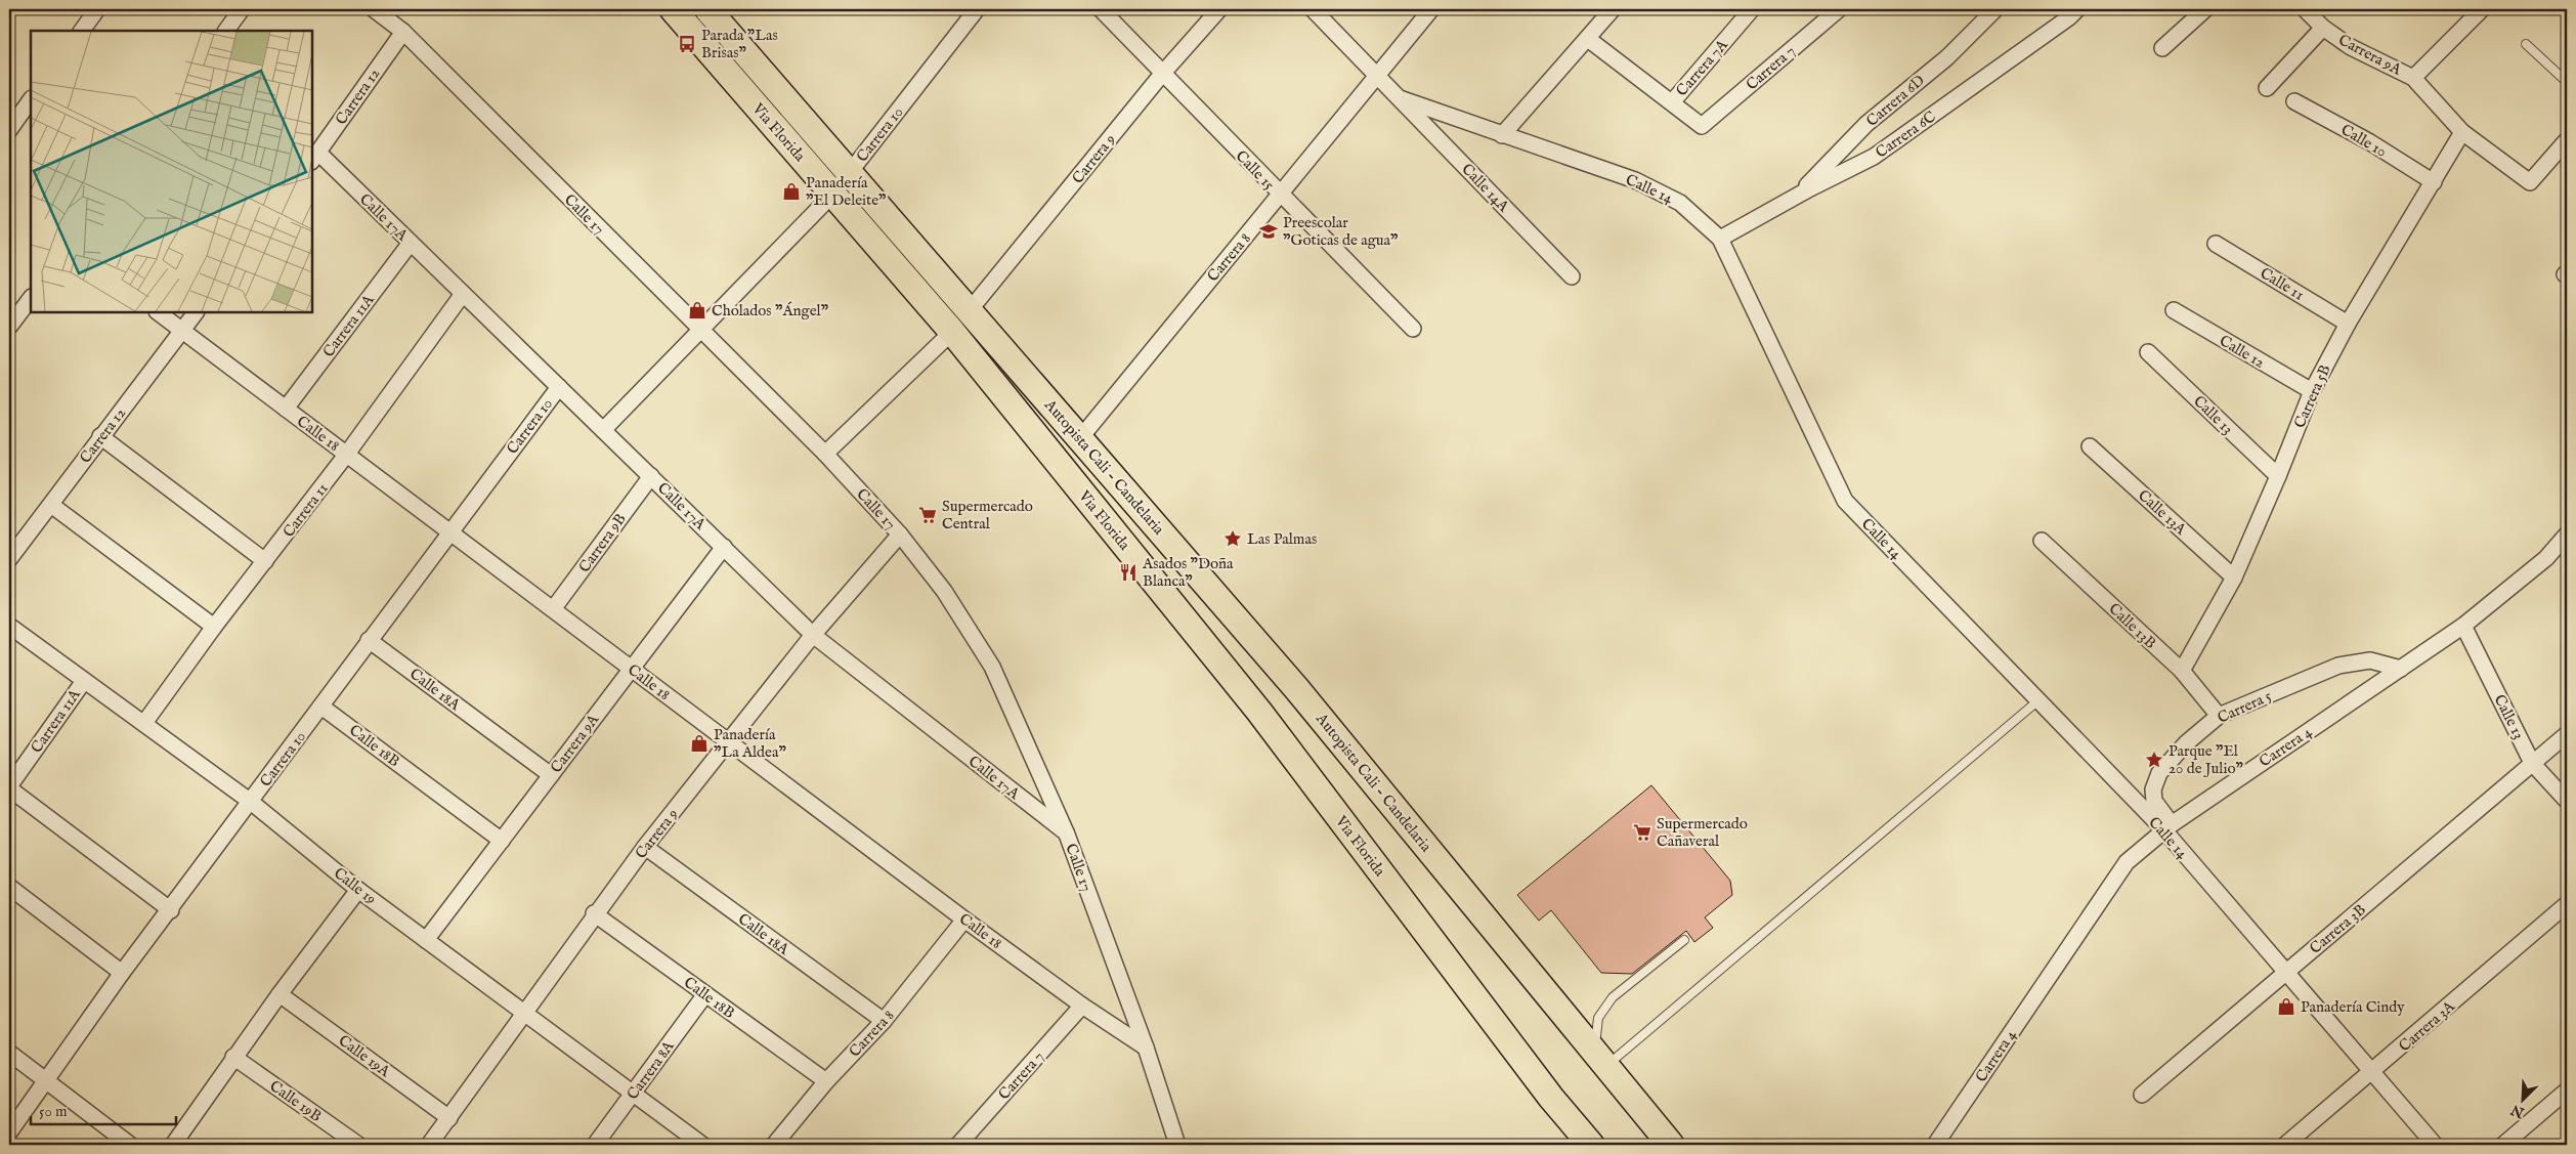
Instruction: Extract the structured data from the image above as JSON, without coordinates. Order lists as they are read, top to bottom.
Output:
{
  "streets": {
    "main road": ["Via Florida", "Autopista Cali - Candelaria"],
    "street": [
      "Carrera 9A",
      "Carrera 7A",
      "Carrera 7",
      "Carrera 12",
      "Carrera 6D",
      "Carrera 10",
      "Carrera 6C",
      "Calle 10",
      "Carrera 9",
      "Calle 15",
      "Calle 14A",
      "Calle 14",
      "Calle 17",
      "Calle 17A",
      "Carrera 8",
      "Calle 11",
      "Carrera 11A",
      "Calle 12",
      "Carrera 5B",
      "Calle 13",
      "Calle 18",
      "Carrera 11",
      "Calle 13A",
      "Carrera 9B",
      "Calle 13B",
      "Calle 18A",
      "Carrera 5",
      "Calle 18B",
      "Carrera 4",
      "Calle 19",
      "Carrera 3B",
      "Carrera 3A",
      "Calle 19A",
      "Carrera 8A",
      "Calle 19B"
    ]
  },
  "crossings": [
    ["Carrera 9A", "Calle 17A"],
    ["Carrera 9A", "Calle 18"],
    ["Carrera 9A", "Calle 18A"],
    ["Carrera 9A", "Calle 18B"],
    ["Carrera 9A", "Calle 19"],
    ["Carrera 7A", "Carrera 7"],
    ["Carrera 7", "Calle 18"],
    ["Carrera 12", "Calle 17"],
    ["Carrera 12", "Calle 17A"],
    ["Carrera 12", "Calle 18"],
    ["Carrera 6D", "Carrera 6C"],
    ["Via Florida", "Carrera 10"],
    ["Carrera 10", "Calle 17"],
    ["Carrera 10", "Calle 17A"],
    ["Carrera 10", "Calle 18"],
    ["Carrera 10", "Autopista Cali - Candelaria"],
    ["Carrera 10", "Calle 18A"],
    ["Carrera 10", "Calle 18B"],
    ["Carrera 10", "Calle 19"],
    ["Carrera 6C", "Calle 14"],
    ["Calle 10", "Carrera 5B"],
    ["Carrera 9", "Calle 15"],
    ["Carrera 9", "Calle 17"],
    ["Carrera 9", "Calle 17A"],
    ["Carrera 9", "Calle 18"],
    ["Carrera 9", "Autopista Cali - Candelaria"],
    ["Carrera 9", "Calle 18A"],
    ["Carrera 9", "Calle 18B"],
    ["Carrera 9", "Calle 19"],
    ["Carrera 9", "Calle 19A"],
    ["Calle 15", "Carrera 8"],
    ["Calle 14A", "Calle 14"],
    ["Calle 14", "Carrera 8"],
    ["Calle 14", "Carrera 5"],
    ["Calle 14", "Carrera 4"],
    ["Calle 14", "Carrera 3B"],
    ["Calle 14", "Carrera 3A"],
    ["Calle 17", "Calle 17A"],
    ["Calle 17", "Calle 18"],
    ["Calle 17A", "Carrera 11A"],
    ["Calle 17A", "Carrera 11"],
    ["Calle 17A", "Carrera 9B"],
    ["Carrera 8", "Calle 18"],
    ["Carrera 8", "Autopista Cali - Candelaria"],
    ["Carrera 8", "Calle 18A"],
    ["Carrera 8", "Calle 18B"],
    ["Calle 11", "Carrera 5B"],
    ["Carrera 11A", "Calle 18"],
    ["Carrera 11A", "Calle 19"],
    ["Calle 12", "Carrera 5B"],
    ["Carrera 5B", "Calle 13"],
    ["Carrera 5B", "Calle 13A"],
    ["Carrera 5B", "Calle 13B"],
    ["Calle 13", "Carrera 4"],
    ["Calle 13", "Carrera 3B"],
    ["Calle 18", "Carrera 11"],
    ["Calle 18", "Carrera 9B"],
    ["Carrera 11", "Calle 19"],
    ["Calle 13B", "Carrera 5"],
    ["Carrera 5", "Carrera 4"],
    ["Calle 18B", "Carrera 8A"],
    ["Calle 19", "Carrera 8A"]
  ],
  "places": {
    "bus stop": ["Parada \"Las Brisas\""],
    "shop": [
      "Panadería \"El Deleite\"",
      "Cholados \"Ángel\"",
      "Panadería \"La Aldea\"",
      "Panadería Cindy"
    ],
    "school or university": ["Preescolar \"Goticas de agua\""],
    "supermarket": ["Supermercado Central", "Supermercado Cañaveral"],
    "place": ["Las Palmas", "Parque \"El 20 de Julio\""],
    "restaurant": ["Asados \"Doña Blanca\""]
  },
  "scale_bar": "50 m",
  "north": "bottom left"
}
